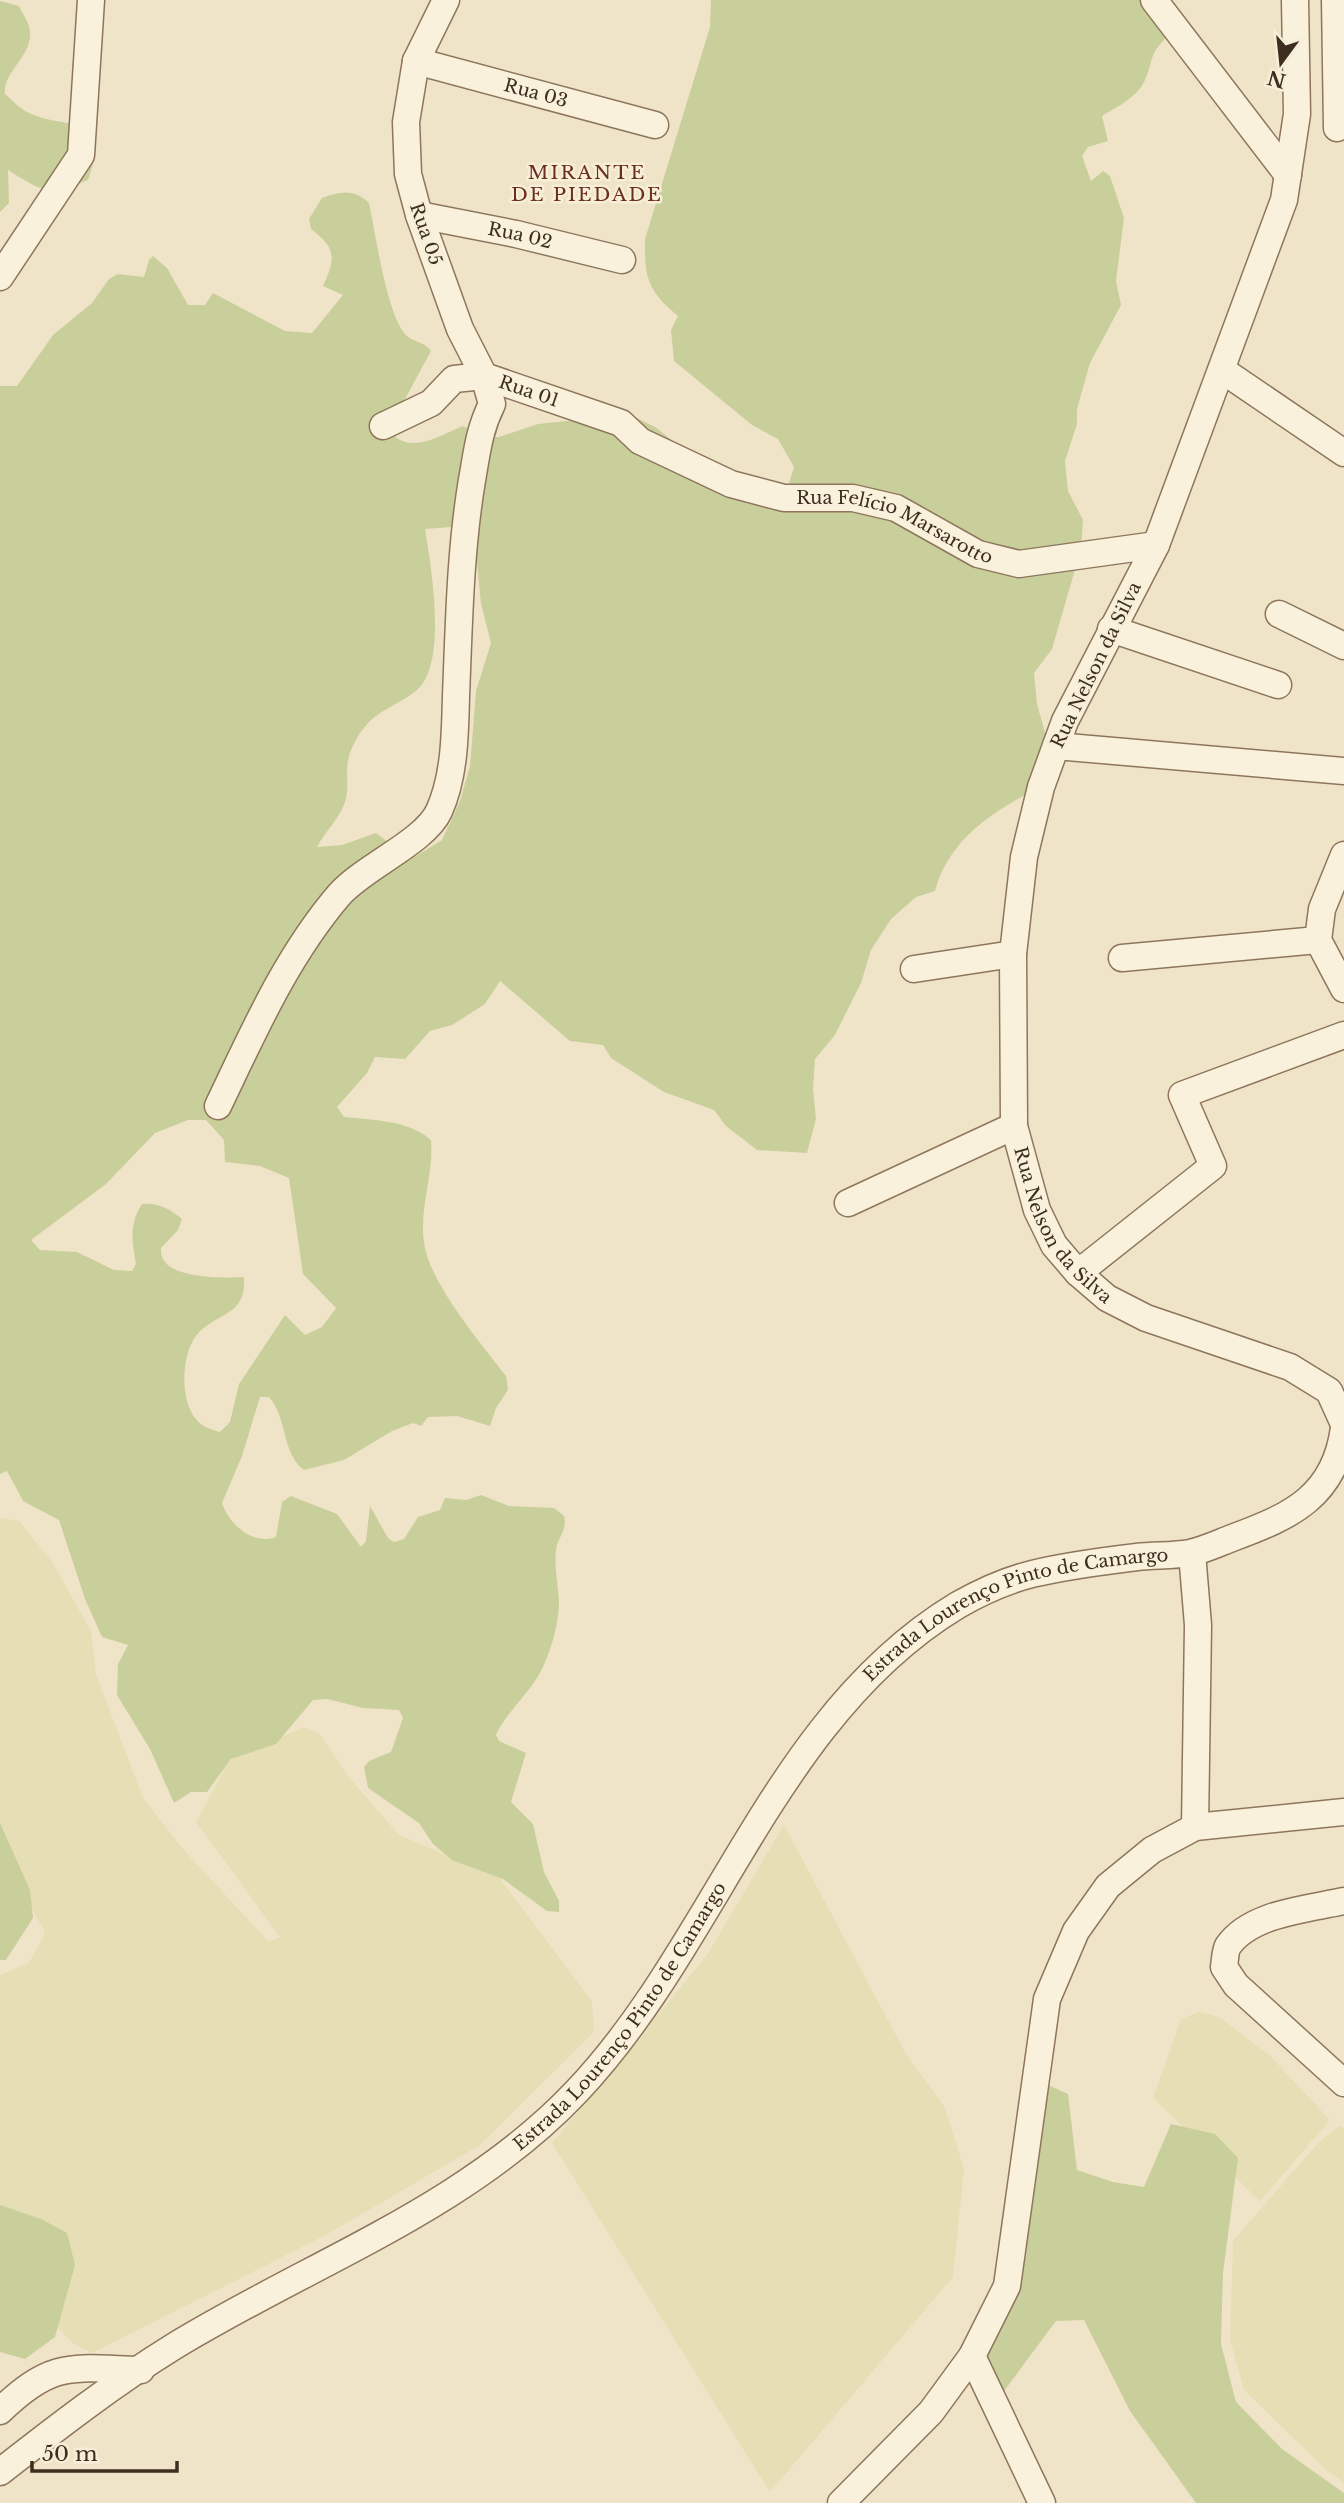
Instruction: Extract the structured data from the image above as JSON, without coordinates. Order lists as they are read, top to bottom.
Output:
{
  "streets": {
    "street": [
      "Rua 03",
      "Rua 05",
      "Rua 02",
      "Rua 01",
      "Rua Felício Marsarotto",
      "Rua Nelson da Silva",
      "Estrada Lourenço Pinto de Camargo"
    ]
  },
  "crossings": [
    ["Rua 03", "Rua 05"],
    ["Rua 05", "Rua 02"],
    ["Rua 05", "Rua 01"],
    ["Rua 01", "Rua Felício Marsarotto"],
    ["Rua Felício Marsarotto", "Rua Nelson da Silva"],
    ["Rua Nelson da Silva", "Estrada Lourenço Pinto de Camargo"]
  ],
  "districts": ["MIRANTE DE PIEDADE"],
  "scale_bar": "50 m",
  "north": "bottom"
}
